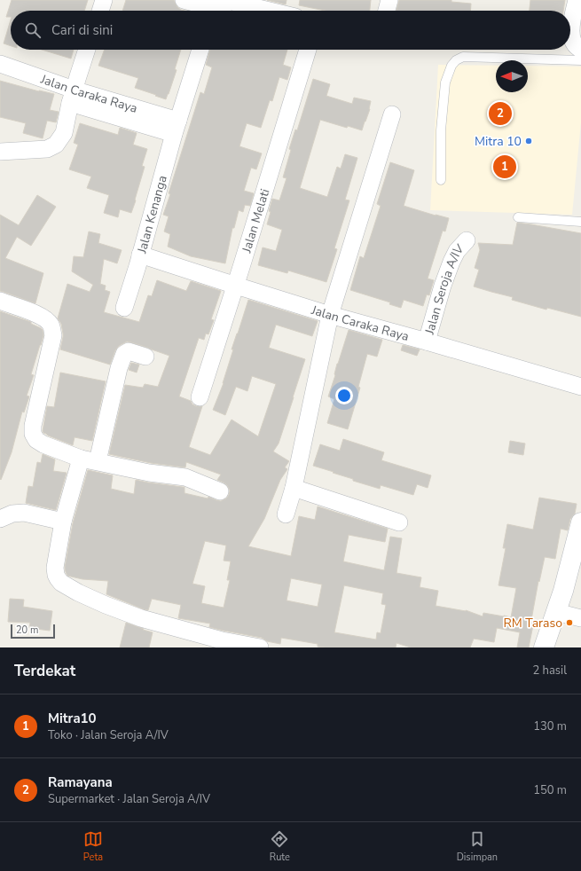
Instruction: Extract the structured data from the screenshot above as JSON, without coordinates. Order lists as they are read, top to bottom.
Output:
{
  "streets": {
    "street": [
      "Jalan Caraka Raya",
      "Jalan Kenanga",
      "Jalan Melati",
      "Jalan Seroja A/IV"
    ]
  },
  "crossings": [
    ["Jalan Caraka Raya", "Jalan Kenanga"],
    ["Jalan Caraka Raya", "Jalan Melati"],
    ["Jalan Caraka Raya", "Jalan Seroja A/IV"]
  ],
  "places": ["Mitra 10", "RM Taraso"],
  "scale_bar": "20 m",
  "north": "left",
  "page": {
    "search": "Cari di sini",
    "pins": ["2", "1"],
    "scale": "20 m",
    "heading": ["Terdekat", "2 hasil"],
    "list": [
      {
        "mark": "1",
        "name": "Mitra10",
        "note": "Toko · Jalan Seroja A/IV",
        "value": "130 m"
      },
      {
        "mark": "2",
        "name": "Ramayana",
        "note": "Supermarket · Jalan Seroja A/IV",
        "value": "150 m"
      }
    ],
    "nav": ["Peta", "Rute", "Disimpan"]
  }
}
